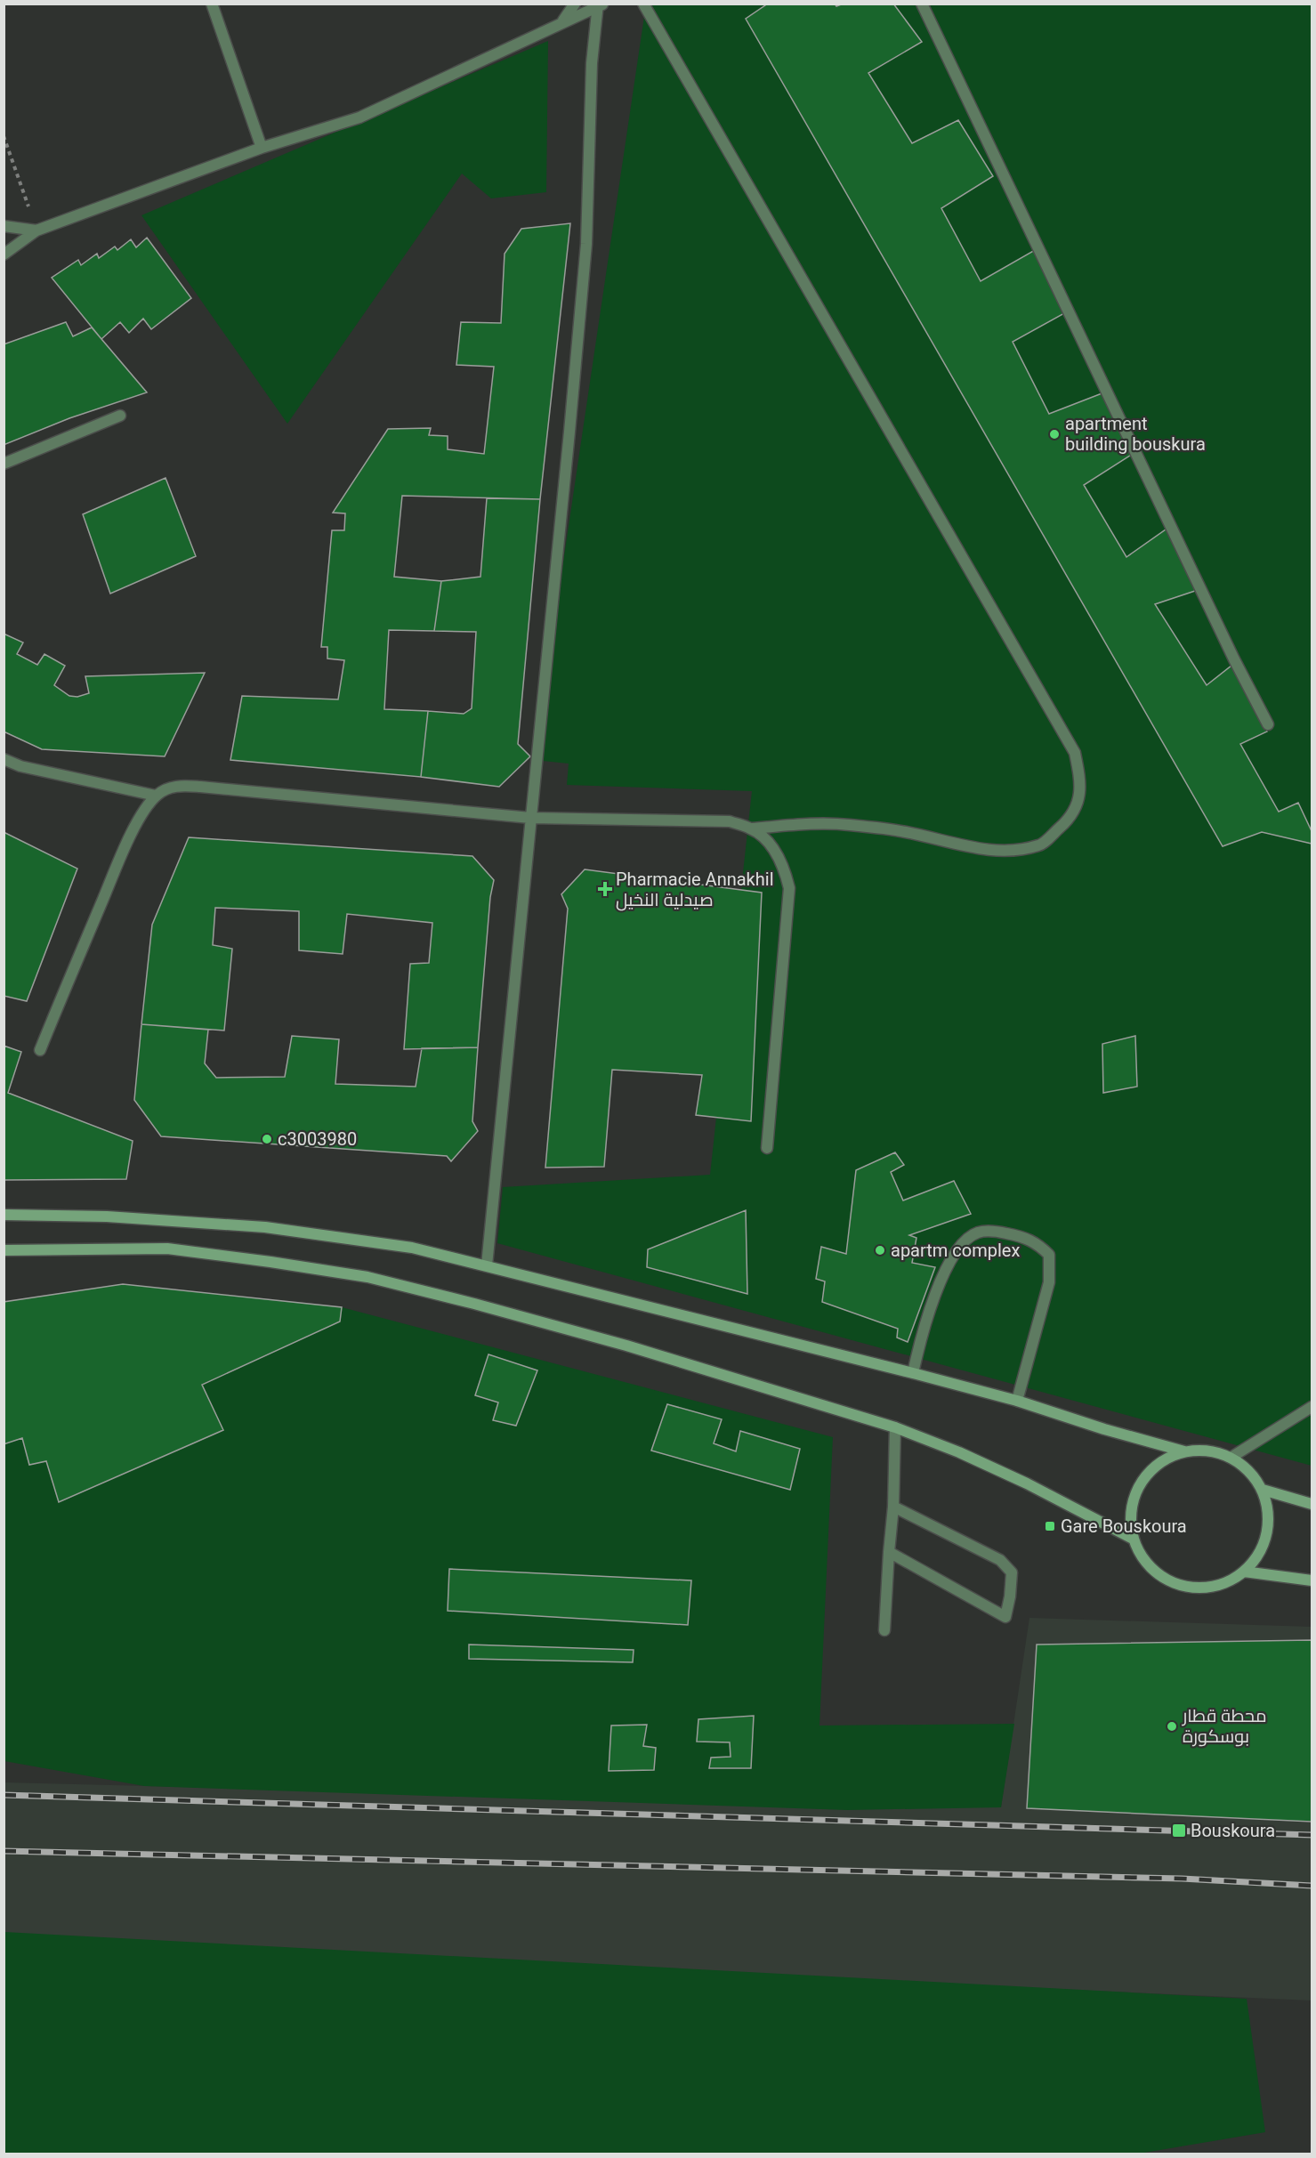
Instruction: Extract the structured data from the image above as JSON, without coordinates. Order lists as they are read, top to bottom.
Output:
{
  "places": {
    "other": [
      "apartment building bouskura",
      "c3003980",
      "apartm complex",
      "محطة قطار بوسكورة"
    ],
    "health": ["Pharmacie Annakhil صيدلية النخيل"],
    "transit": ["Gare Bouskoura", "Bouskoura"]
  }
}
